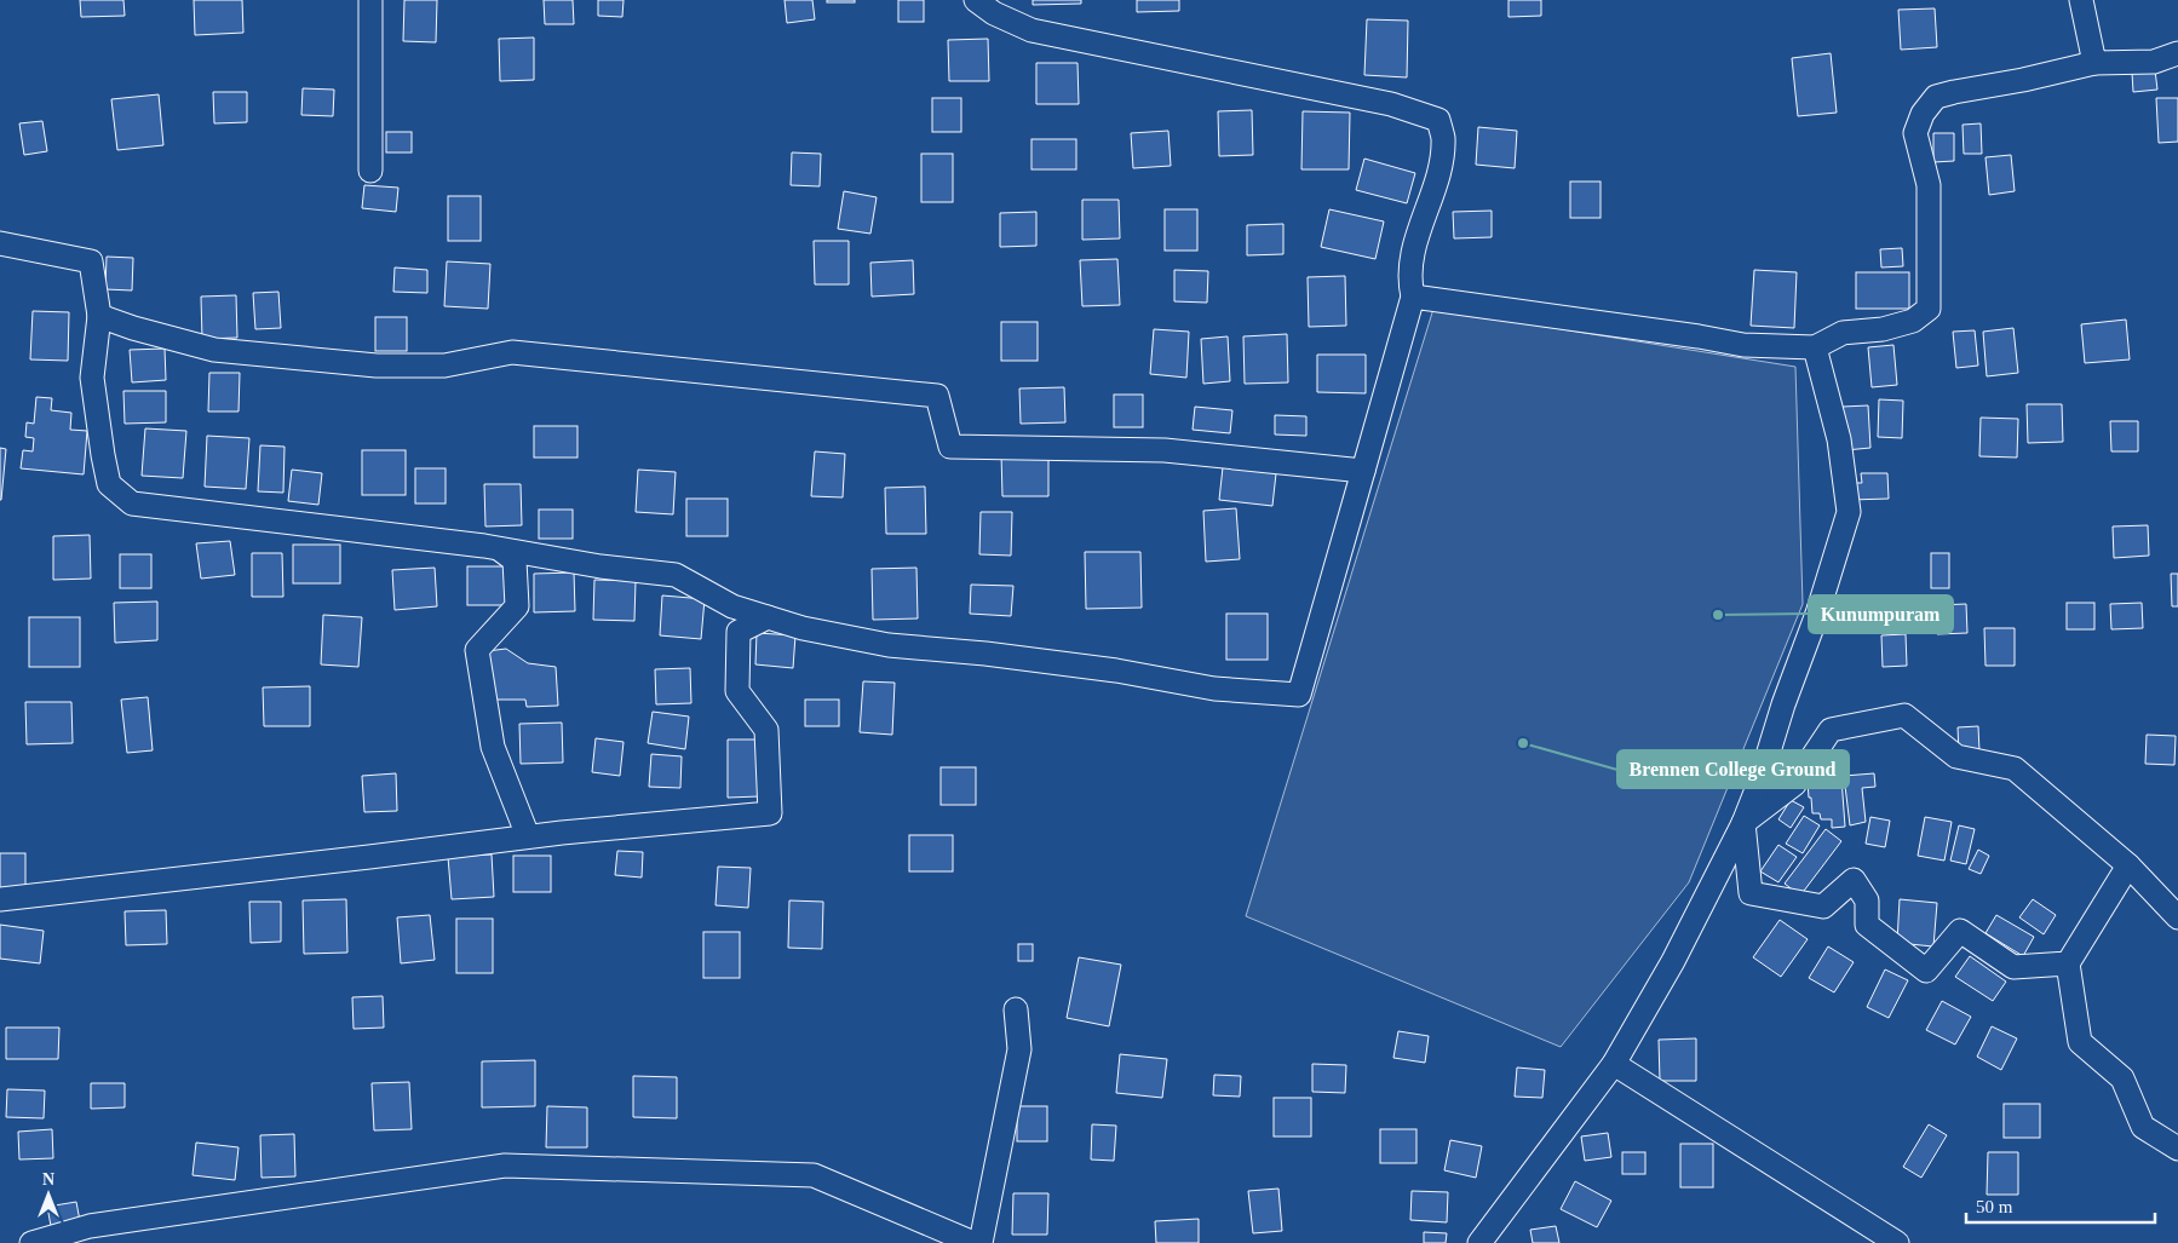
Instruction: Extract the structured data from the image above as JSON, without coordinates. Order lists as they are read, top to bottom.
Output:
{
  "places": ["Kunumpuram", "Brennen College Ground"],
  "scale_bar": "50 m",
  "north": "top"
}
